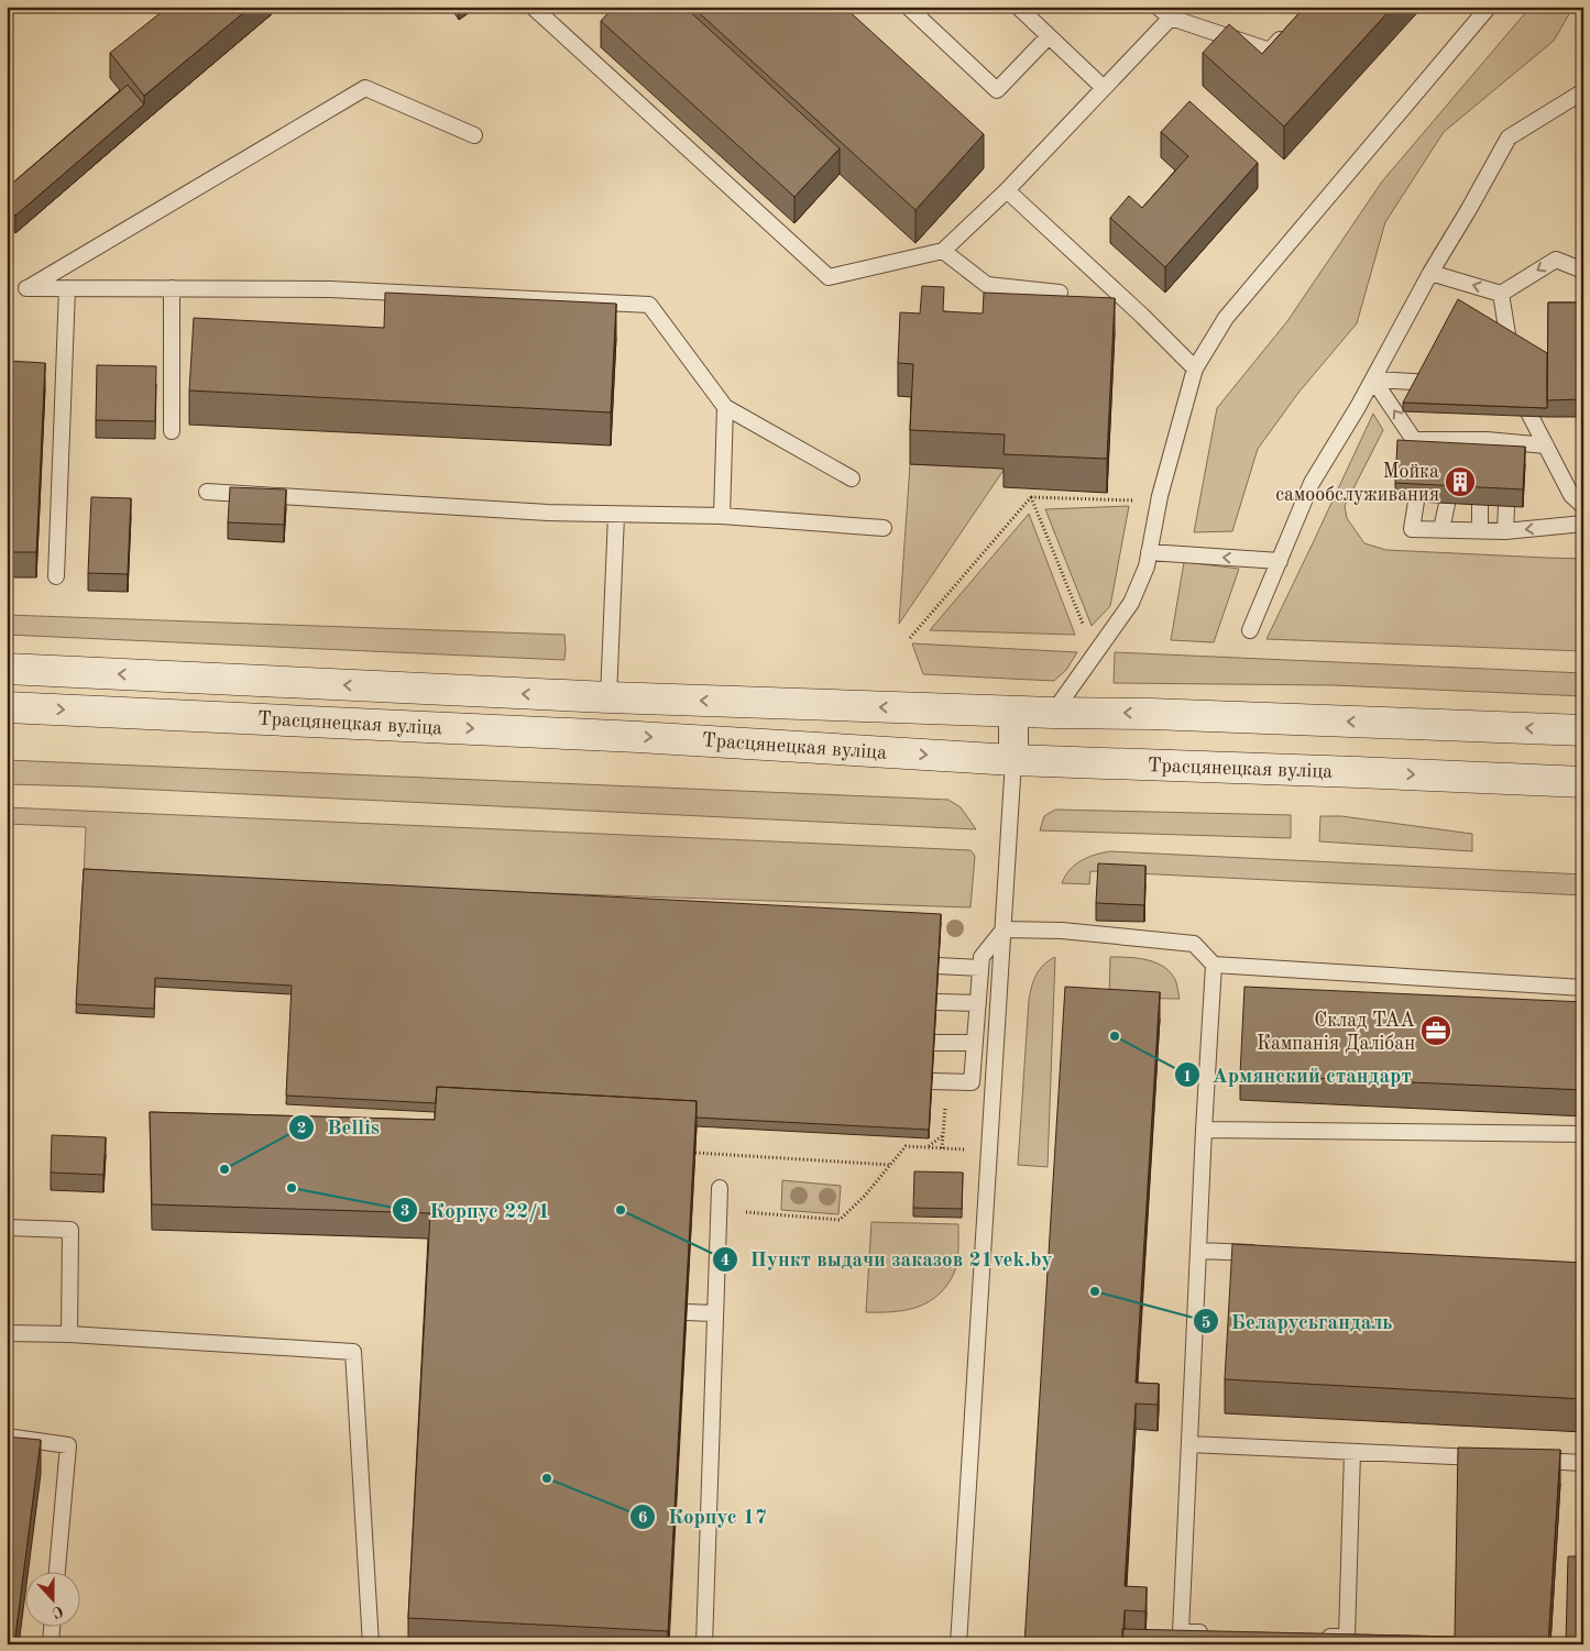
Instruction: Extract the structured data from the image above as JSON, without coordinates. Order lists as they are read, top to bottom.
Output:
{
  "streets": {
    "main road": ["Трасцянецкая вуліца"]
  },
  "places": {
    "building": ["Мойка самообслуживания"],
    "office": ["Склад ТАА Кампанія Далібан"],
    "other": [
      "Армянский стандарт",
      "Bellis",
      "Корпус 22/1",
      "Пункт выдачи заказов 21vek.by",
      "Беларусьгандаль",
      "Корпус 17"
    ]
  },
  "north": "bottom"
}
